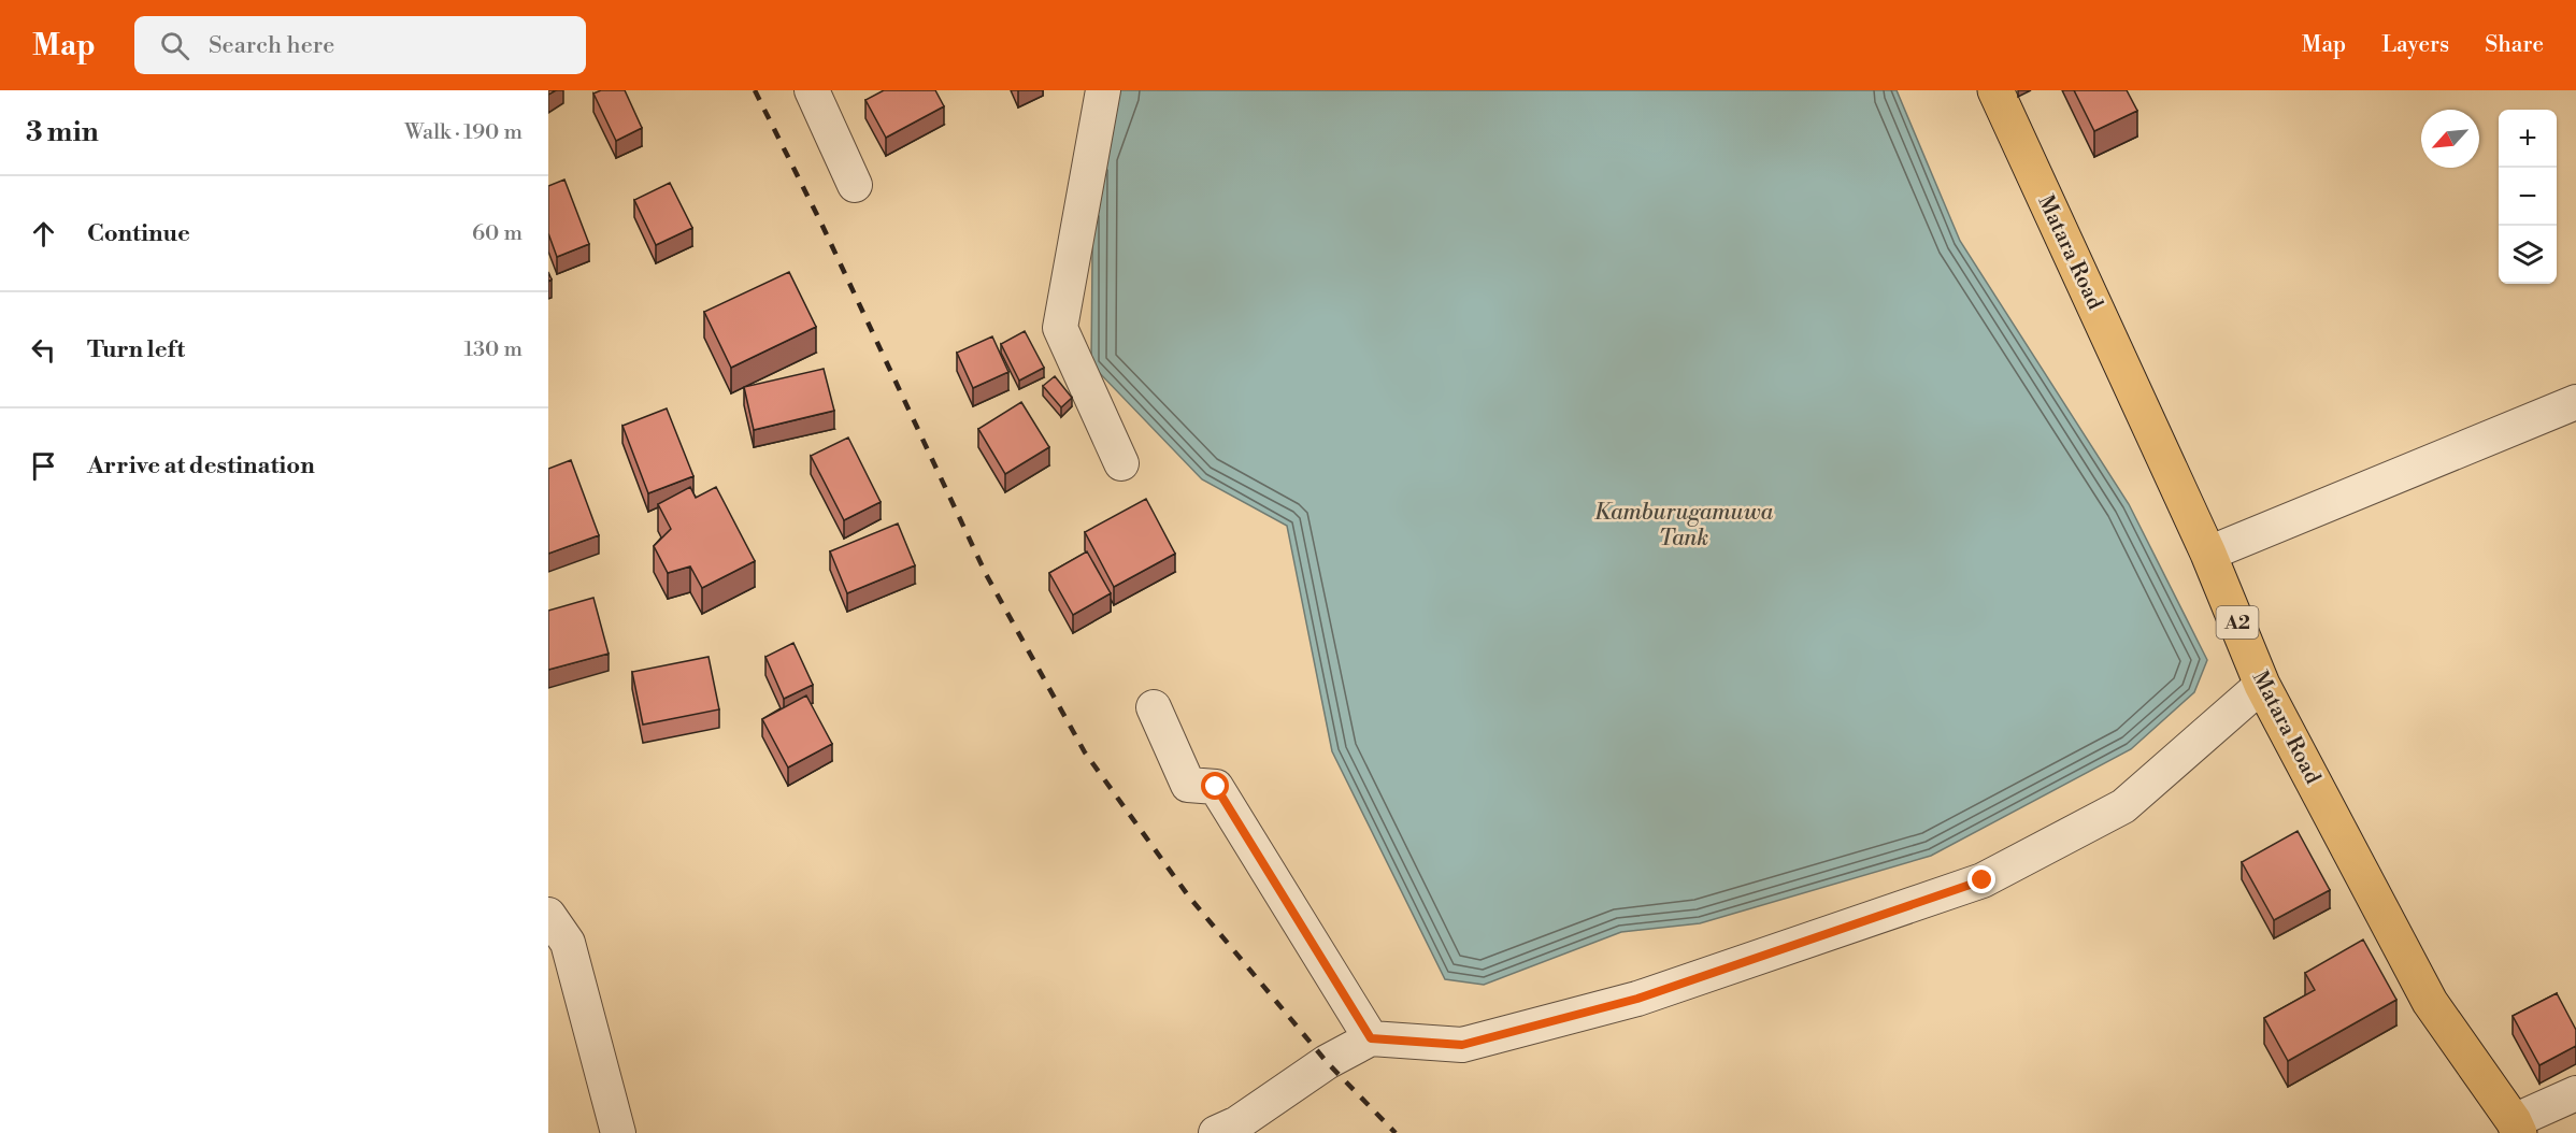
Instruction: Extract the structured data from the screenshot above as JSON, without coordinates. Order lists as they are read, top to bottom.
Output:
{
  "streets": {
    "highway": ["Matara Road", "A2"]
  },
  "water": ["Kamburugamuwa Tank"],
  "north": "bottom left",
  "page": {
    "header": "Map",
    "search": "Search here",
    "nav": ["Map", "Layers", "Share"],
    "heading": ["3 min", "Walk · 190 m"],
    "map_buttons": ["+", "−"],
    "list": [
      ["Continue", "60 m"],
      ["Turn left", "130 m"],
      "Arrive at destination"
    ]
  }
}
